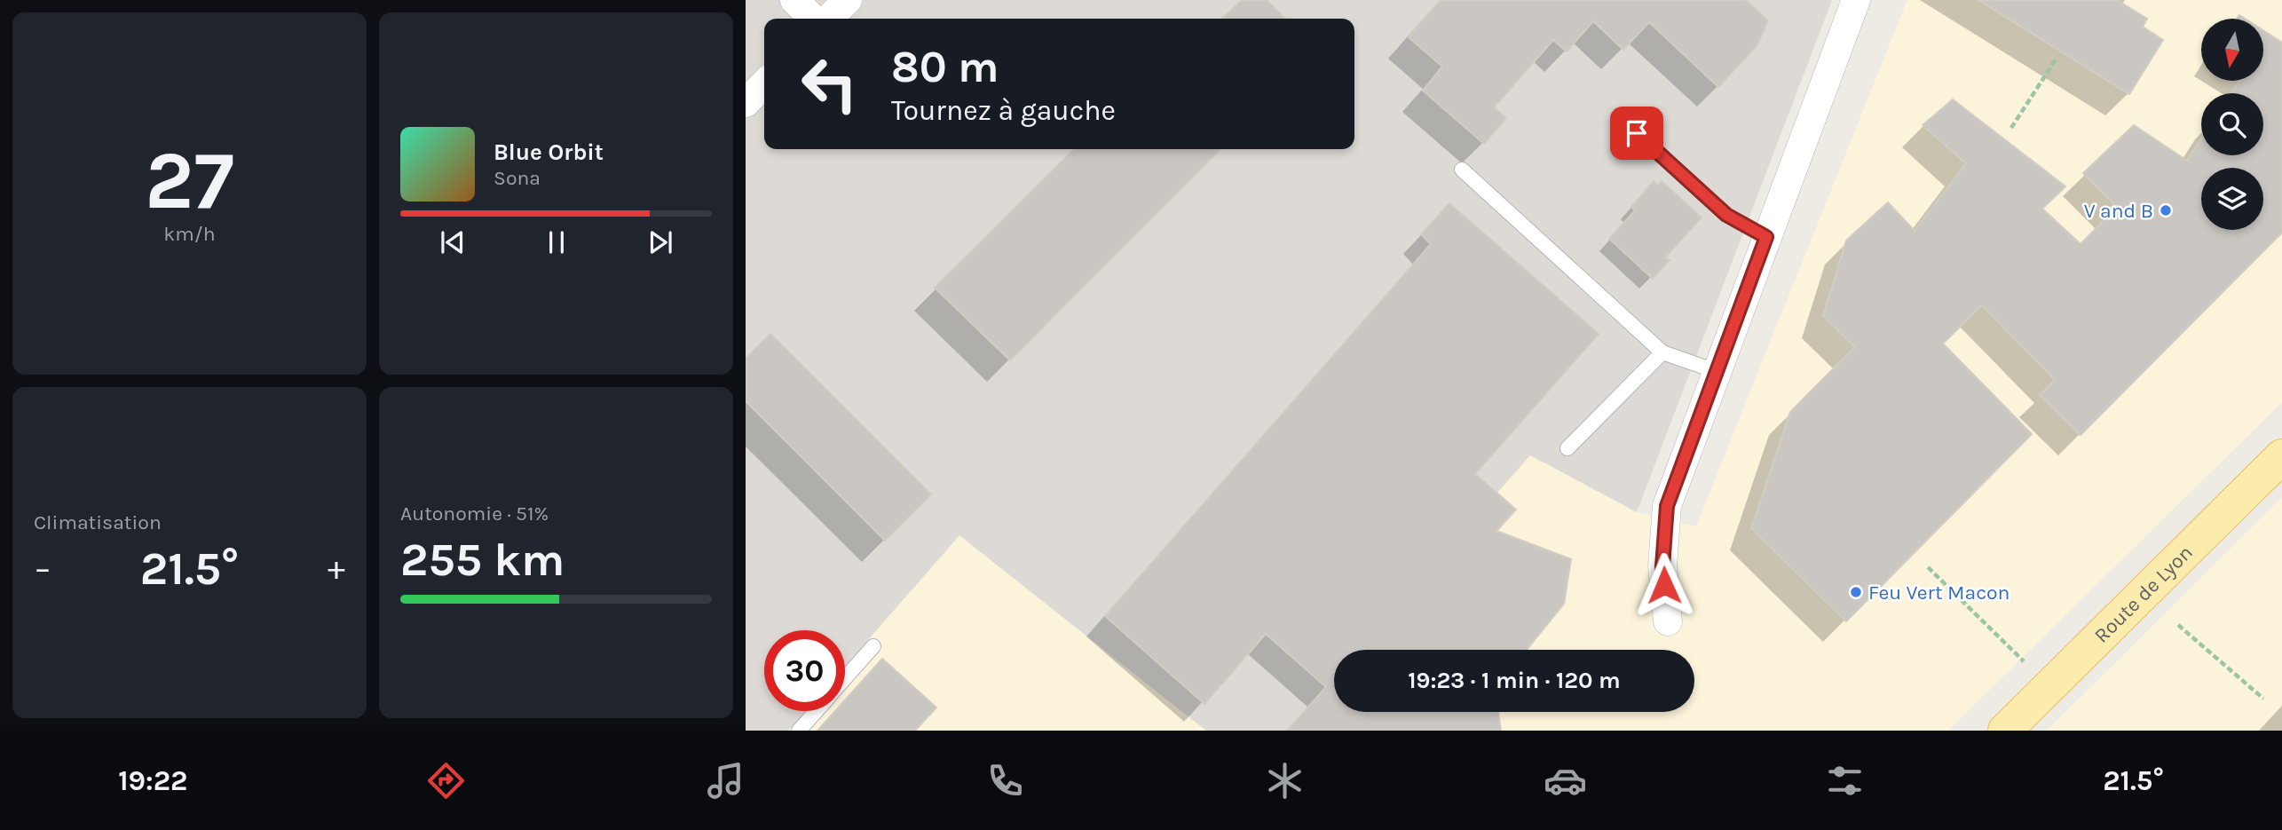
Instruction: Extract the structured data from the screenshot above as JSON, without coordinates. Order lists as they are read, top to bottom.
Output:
{
  "streets": {
    "main road": ["Route de Lyon"]
  },
  "places": ["V and B", "Feu Vert Macon"],
  "north": "bottom",
  "page": {
    "tile": [
      ["27", "km/h"],
      "Climatisation",
      ["Autonomie · 51%", "255 km"]
    ],
    "turn": ["80 m", "Tournez à gauche"],
    "song": ["Blue Orbit", "Sona"],
    "heat": ["−", "21.5°", "+"],
    "limit": "30",
    "trip": "19:23 · 1 min · 120 m",
    "tabs": ["19:22", "21.5°"]
  }
}
